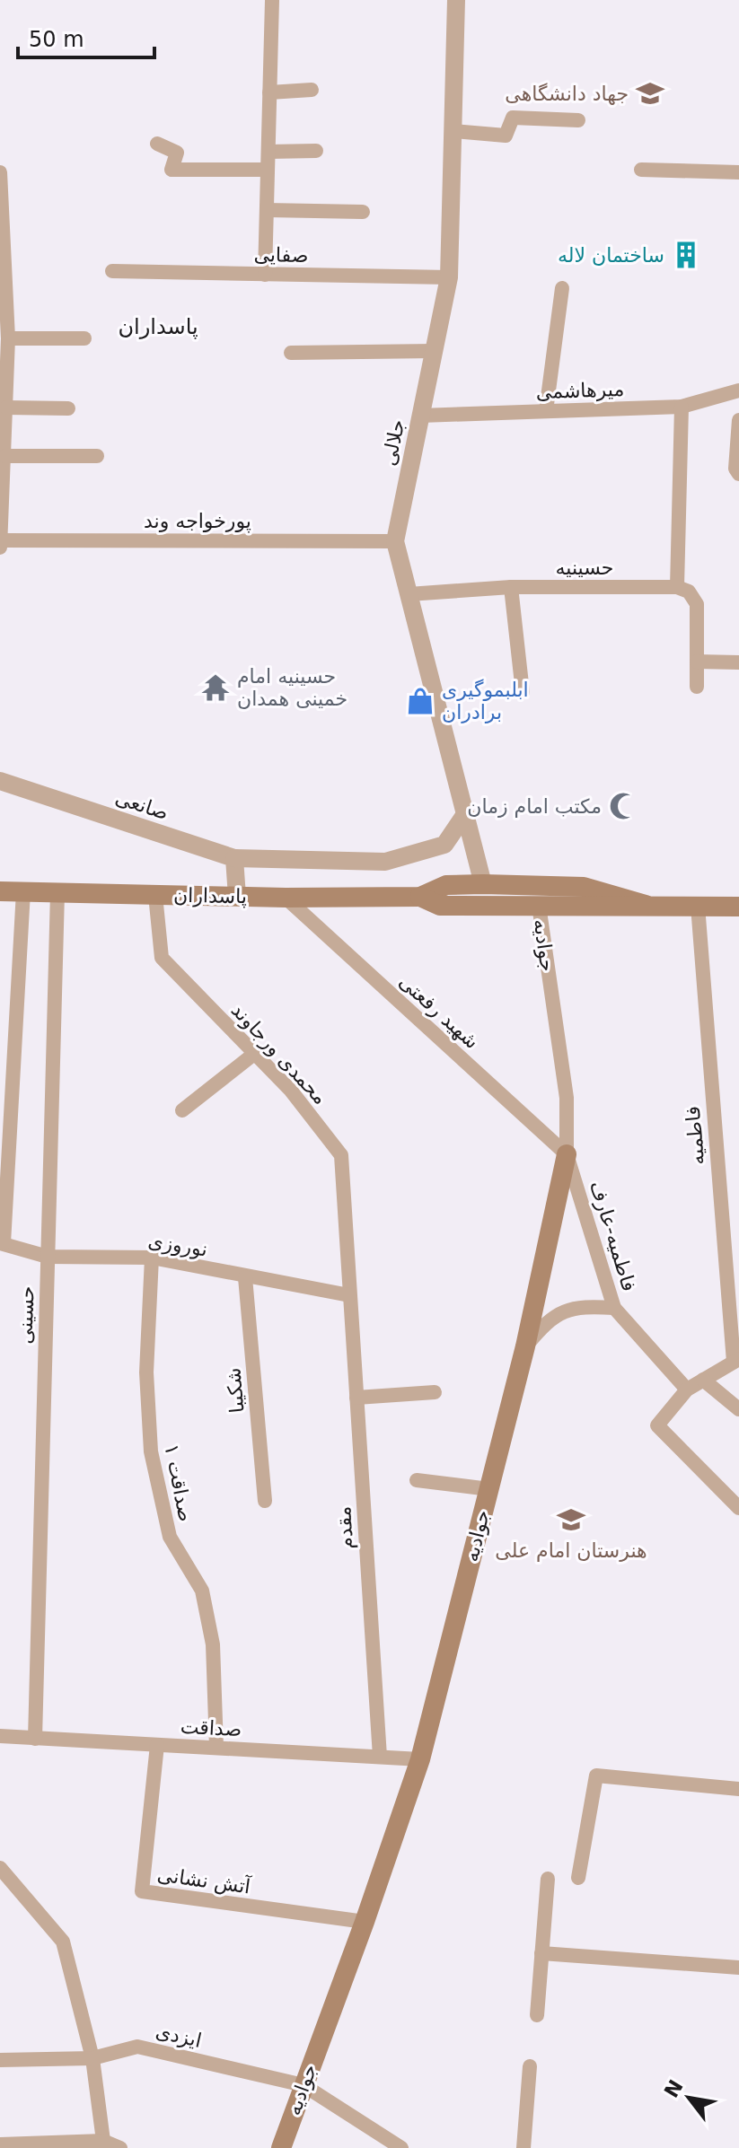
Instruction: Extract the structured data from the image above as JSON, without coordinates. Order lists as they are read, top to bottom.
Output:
{
  "streets": {
    "main road": ["پاسداران", "جوادیه"],
    "street": [
      "صفایی",
      "میرهاشمی",
      "جلالی",
      "پورخواجه وند",
      "حسینیه",
      "صانعی",
      "شهید رفعتی",
      "محمدی ورجاوند",
      "فاطمیه",
      "فاطمیه-عارف",
      "نوروزی",
      "حسینی",
      "شکیبا",
      "صداقت ۱",
      "مقدم",
      "صداقت",
      "آتش نشانی",
      "ایزدی"
    ]
  },
  "crossings": [
    ["صفایی", "جلالی"],
    ["میرهاشمی", "جلالی"],
    ["جلالی", "پورخواجه وند"],
    ["جلالی", "حسینیه"],
    ["جلالی", "صانعی"],
    ["جلالی", "پاسداران"],
    ["پاسداران", "جوادیه"],
    ["پاسداران", "شهید رفعتی"],
    ["پاسداران", "محمدی ورجاوند"],
    ["پاسداران", "فاطمیه"],
    ["پاسداران", "حسینی"],
    ["جوادیه", "شهید رفعتی"],
    ["جوادیه", "فاطمیه-عارف"],
    ["جوادیه", "صداقت"],
    ["جوادیه", "آتش نشانی"],
    ["جوادیه", "ایزدی"],
    ["شهید رفعتی", "فاطمیه-عارف"],
    ["محمدی ورجاوند", "نوروزی"],
    ["محمدی ورجاوند", "مقدم"],
    ["نوروزی", "حسینی"],
    ["نوروزی", "شکیبا"],
    ["نوروزی", "صداقت ۱"],
    ["نوروزی", "مقدم"],
    ["حسینی", "صداقت"],
    ["صداقت ۱", "صداقت"],
    ["مقدم", "صداقت"],
    ["صداقت", "آتش نشانی"]
  ],
  "districts": ["پاسداران"],
  "places": {
    "school or university": ["جهاد دانشگاهی", "هنرستان امام علی"],
    "building": ["ساختمان لاله"],
    "temple": ["حسینیه امام خمینی همدان"],
    "shop": ["ابلبموگیری برادران"],
    "mosque": ["مکتب امام زمان"]
  },
  "scale_bar": "50 m",
  "north": "top left"
}
